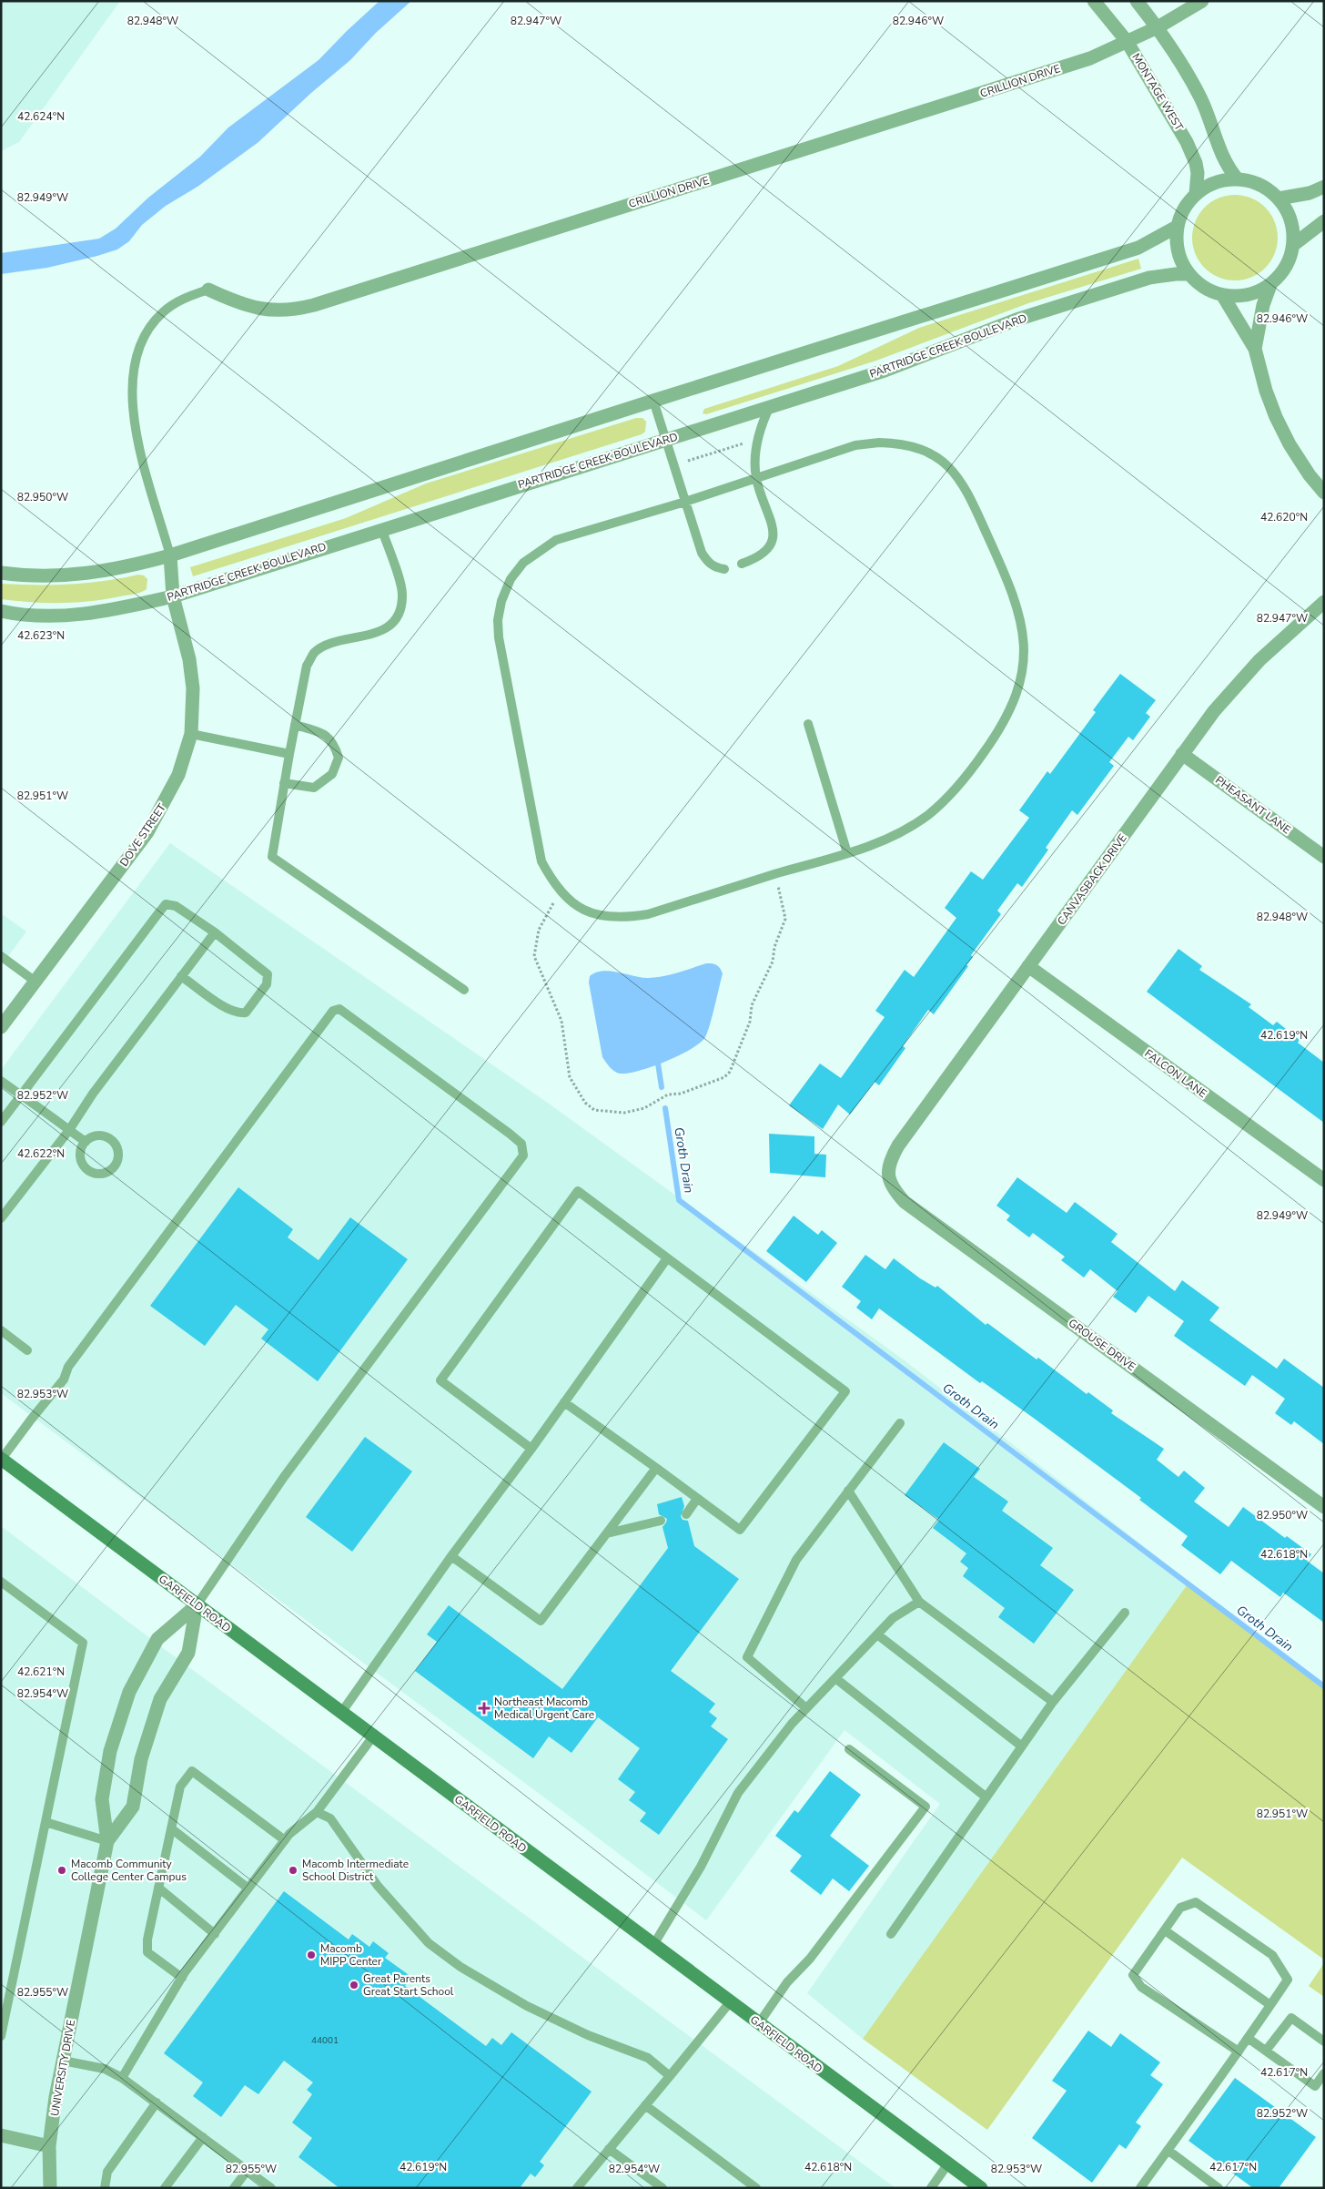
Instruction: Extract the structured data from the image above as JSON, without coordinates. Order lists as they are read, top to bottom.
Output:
{
  "streets": {
    "main road": ["GARFIELD ROAD"],
    "street": [
      "CRILLION DRIVE",
      "MONTAGE WEST",
      "PARTRIDGE CREEK BOULEVARD",
      "PHEASANT LANE",
      "DOVE STREET",
      "CANVASBACK DRIVE",
      "FALCON LANE",
      "GROUSE DRIVE",
      "UNIVERSITY DRIVE"
    ]
  },
  "crossings": [
    ["CRILLION DRIVE", "MONTAGE WEST"],
    ["MONTAGE WEST", "PARTRIDGE CREEK BOULEVARD"],
    ["PARTRIDGE CREEK BOULEVARD", "DOVE STREET"],
    ["PHEASANT LANE", "CANVASBACK DRIVE"],
    ["CANVASBACK DRIVE", "FALCON LANE"],
    ["CANVASBACK DRIVE", "GROUSE DRIVE"],
    ["GARFIELD ROAD", "UNIVERSITY DRIVE"]
  ],
  "water": ["Groth Drain"],
  "places": {
    "health": ["Northeast Macomb Medical Urgent Care"],
    "other": [
      "Macomb Community College Center Campus",
      "Macomb Intermediate School District",
      "Macomb MIPP Center",
      "Great Parents Great Start School"
    ]
  },
  "house_numbers": ["44001"],
  "coordinates": [
    "82.948°W",
    "82.947°W",
    "82.946°W",
    "42.624°N",
    "82.949°W",
    "82.950°W",
    "42.620°N",
    "42.623°N",
    "82.951°W",
    "42.619°N",
    "82.952°W",
    "42.622°N",
    "82.953°W",
    "42.618°N",
    "42.621°N",
    "82.954°W",
    "82.955°W",
    "42.617°N"
  ]
}
